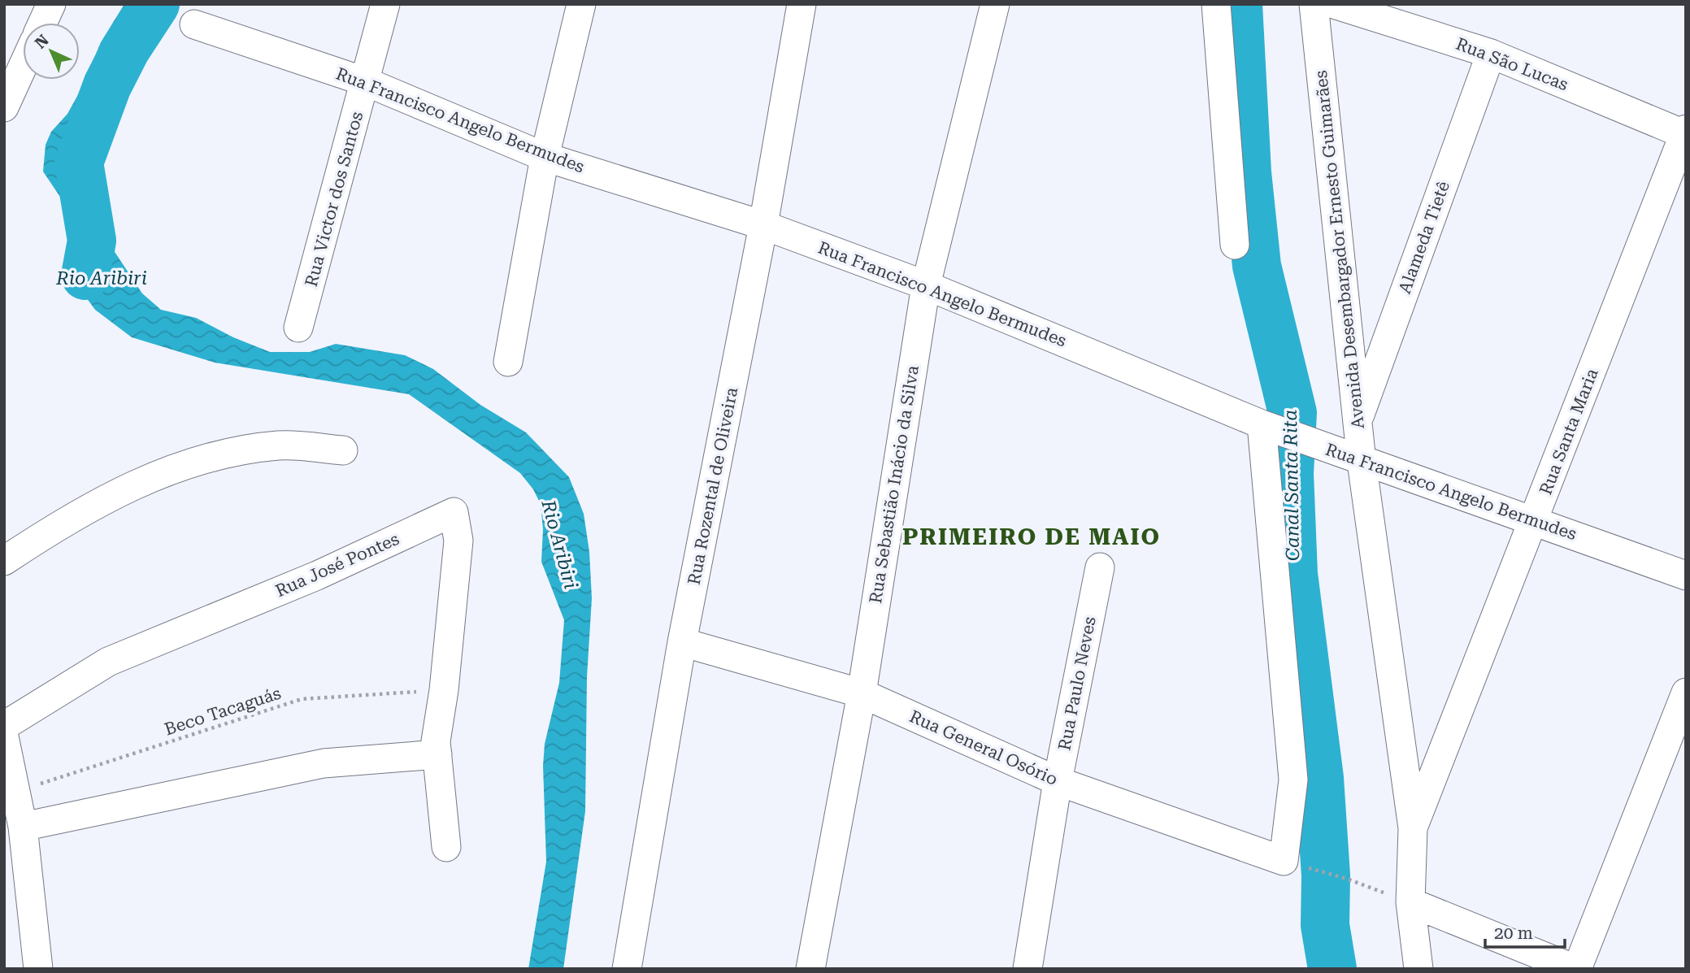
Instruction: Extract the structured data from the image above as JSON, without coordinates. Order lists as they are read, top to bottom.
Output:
{
  "streets": {
    "street": [
      "Rua São Lucas",
      "Rua Francisco Angelo Bermudes",
      "Rua Victor dos Santos",
      "Alameda Tietê",
      "Avenida Desembargador Ernesto Guimarães",
      "Rua Santa Maria",
      "Rua Sebastião Inácio da Silva",
      "Rua Rozental de Oliveira",
      "Rua José Pontes",
      "Rua Paulo Neves",
      "Rua General Osório"
    ],
    "path": ["Beco Tacaguás"]
  },
  "crossings": [
    ["Rua São Lucas", "Alameda Tietê"],
    ["Rua São Lucas", "Rua Santa Maria"],
    ["Rua Francisco Angelo Bermudes", "Rua Victor dos Santos"],
    ["Rua Francisco Angelo Bermudes", "Avenida Desembargador Ernesto Guimarães"],
    ["Rua Francisco Angelo Bermudes", "Rua Santa Maria"],
    ["Rua Francisco Angelo Bermudes", "Rua Sebastião Inácio da Silva"],
    ["Rua Francisco Angelo Bermudes", "Rua Rozental de Oliveira"],
    ["Alameda Tietê", "Avenida Desembargador Ernesto Guimarães"],
    ["Avenida Desembargador Ernesto Guimarães", "Rua Santa Maria"],
    ["Rua Sebastião Inácio da Silva", "Rua General Osório"],
    ["Rua Rozental de Oliveira", "Rua General Osório"],
    ["Rua José Pontes", "Beco Tacaguás"],
    ["Rua Paulo Neves", "Rua General Osório"]
  ],
  "districts": ["PRIMEIRO DE MAIO"],
  "water": ["Rio Aribiri", "Canal Santa Rita"],
  "scale_bar": "20 m",
  "north": "top left"
}
